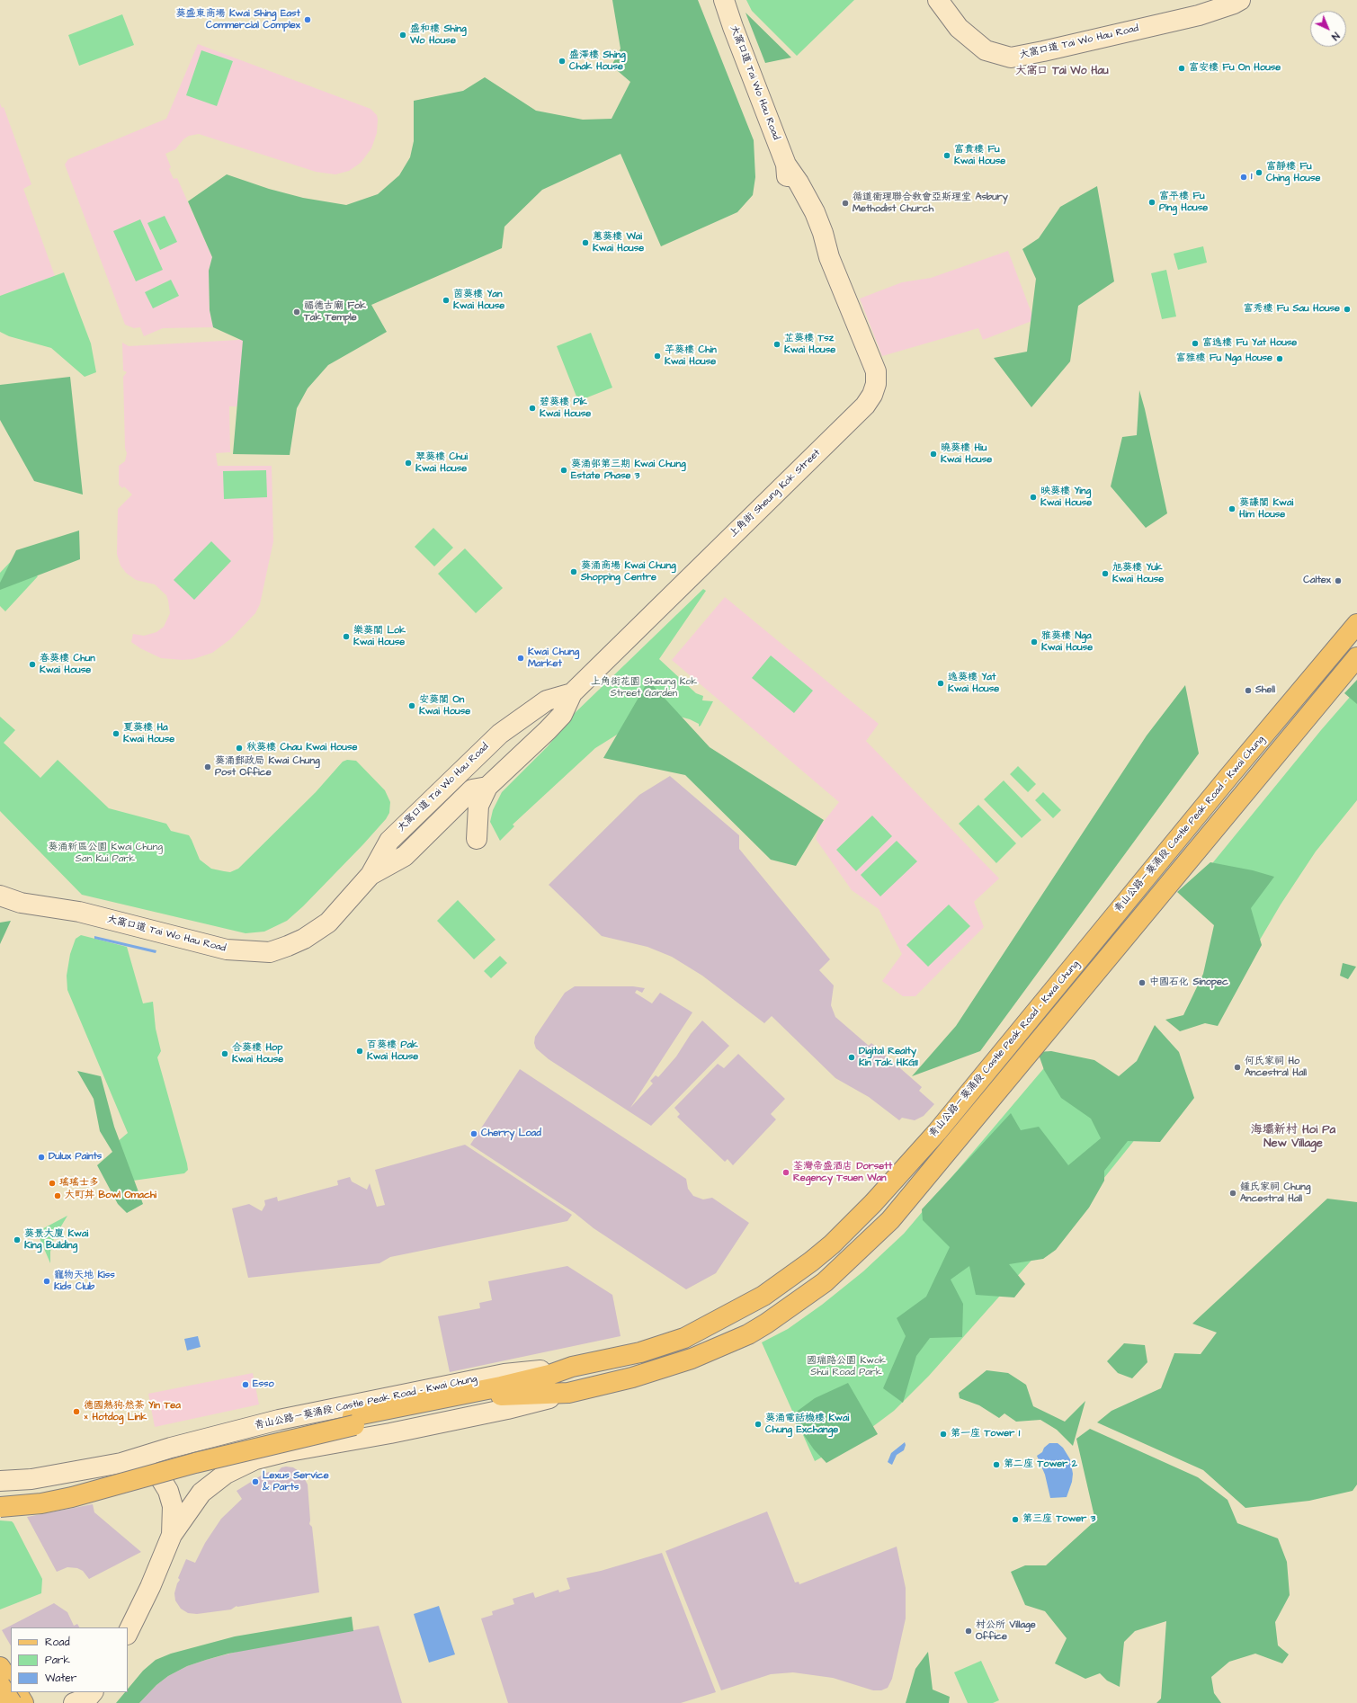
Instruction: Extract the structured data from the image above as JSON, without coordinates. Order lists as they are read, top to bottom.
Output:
{
  "streets": {
    "main road": ["大窩口道 Tai Wo Hau Road", "上角街 Sheung Kok Street", "青山公路－葵涌段 Castle Peak Road – Kwai Chung"]
  },
  "crossings": [
    ["大窩口道 Tai Wo Hau Road", "上角街 Sheung Kok Street"]
  ],
  "districts": ["大窩口 Tai Wo Hau", "海壩新村 Hoi Pa New Village"],
  "parks": ["上角街花園 Sheung Kok Street Garden", "葵涌新區公園 Kwai Chung San Kui Park", "國瑞路公園 Kwok Shui Road Park"],
  "places": [
    "葵盛東商場 Kwai Shing East Commercial Complex",
    "盛和樓 Shing Wo House",
    "盛澤樓 Shing Chak House",
    "富安樓 Fu On House",
    "富貴樓 Fu Kwai House",
    "富靜樓 Fu Ching House",
    "1",
    "富平樓 Fu Ping House",
    "循道衛理聯合教會亞斯理堂 Asbury Methodist Church",
    "蕙葵樓 Wai Kwai House",
    "茵葵樓 Yan Kwai House",
    "富秀樓 Fu Sau House",
    "福德古廟 Fok Tak Temple",
    "富逸樓 Fu Yat House",
    "芷葵樓 Tsz Kwai House",
    "芊葵樓 Chin Kwai House",
    "富雅樓 Fu Nga House",
    "碧葵樓 Pik Kwai House",
    "曉葵樓 Hiu Kwai House",
    "翠葵樓 Chui Kwai House",
    "葵涌邨第三期 Kwai Chung Estate Phase 3",
    "映葵樓 Ying Kwai House",
    "葵謙閣 Kwai Him House",
    "葵涌商場 Kwai Chung Shopping Centre",
    "旭葵樓 Yuk Kwai House",
    "Caltex",
    "樂葵閣 Lok Kwai House",
    "雅葵樓 Nga Kwai House",
    "Kwai Chung Market",
    "春葵樓 Chun Kwai House",
    "逸葵樓 Yat Kwai House",
    "Shell",
    "安葵閣 On Kwai House",
    "夏葵樓 Ha Kwai House",
    "秋葵樓 Chau Kwai House",
    "葵涌郵政局 Kwai Chung Post Office",
    "中國石化 Sinopec",
    "百葵樓 Pak Kwai House",
    "合葵樓 Hop Kwai House",
    "Digital Realty Kin Tak HKG11",
    "何氏家祠 Ho Ancestral Hall",
    "Cherry Load",
    "Dulux Paints",
    "荃灣帝盛酒店 Dorsett Regency Tsuen Wan",
    "瑤瑤士多",
    "鍾氏家祠 Chung Ancestral Hall",
    "大町丼 Bowl Omachi",
    "葵景大廈 Kwai King Building",
    "寵物天地 Kiss Kids Club",
    "Esso",
    "德國熱狗·然茶 Yin Tea × Hotdog Link",
    "葵涌電話機樓 Kwai Chung Exchange",
    "第一座 Tower 1",
    "第二座 Tower 2",
    "Lexus Service & Parts",
    "第三座 Tower 3",
    "村公所 Village Office"
  ],
  "legend": ["Road", "Park", "Water"],
  "north": "bottom right"
}
